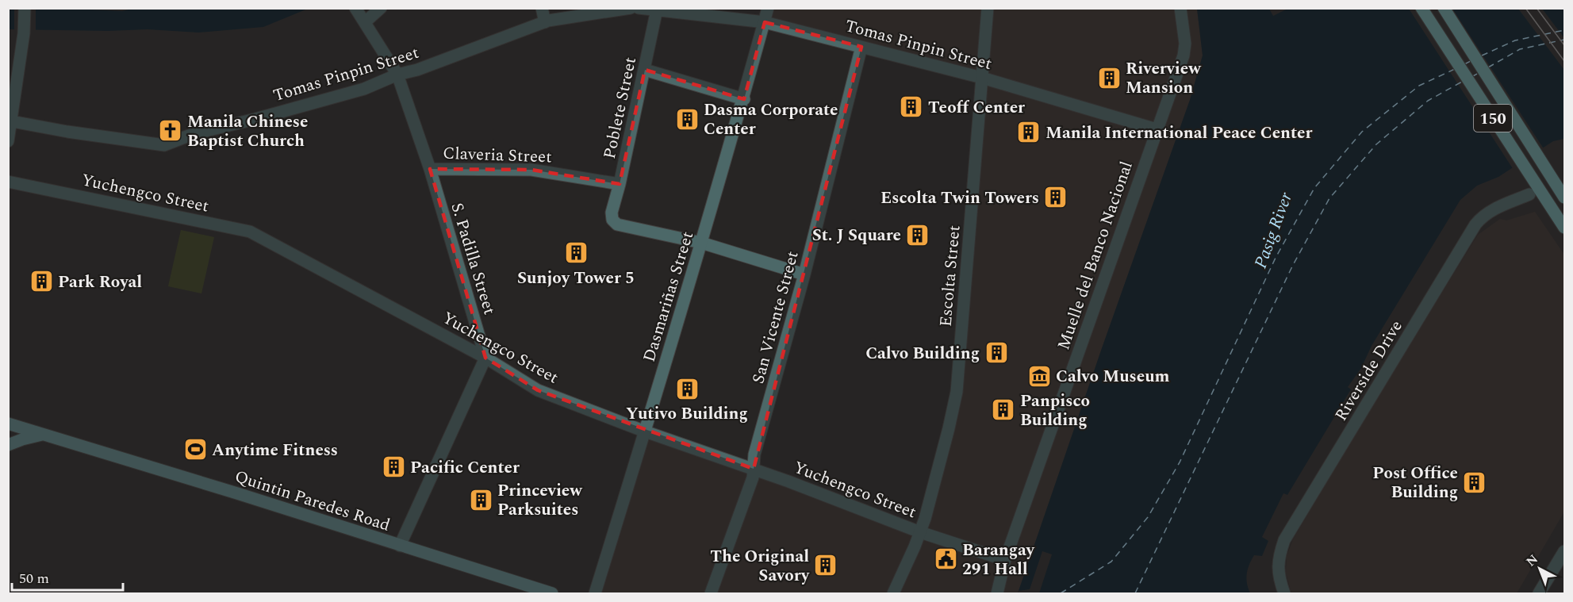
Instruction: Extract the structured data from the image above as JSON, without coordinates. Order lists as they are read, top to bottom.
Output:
{
  "streets": {
    "main road": ["150", "Quintin Paredes Road"],
    "street": [
      "Tomas Pinpin Street",
      "Poblete Street",
      "Claveria Street",
      "Yuchengco Street",
      "Muelle del Banco Nacional",
      "S. Padilla Street",
      "Escolta Street",
      "Dasmariñas Street",
      "San Vicente Street",
      "Riverside Drive"
    ]
  },
  "crossings": [
    ["Tomas Pinpin Street", "Poblete Street"],
    ["Tomas Pinpin Street", "Muelle del Banco Nacional"],
    ["Tomas Pinpin Street", "S. Padilla Street"],
    ["Tomas Pinpin Street", "Escolta Street"],
    ["Tomas Pinpin Street", "Dasmariñas Street"],
    ["Tomas Pinpin Street", "San Vicente Street"],
    ["Poblete Street", "Claveria Street"],
    ["Poblete Street", "Dasmariñas Street"],
    ["Claveria Street", "S. Padilla Street"],
    ["Yuchengco Street", "Muelle del Banco Nacional"],
    ["Yuchengco Street", "S. Padilla Street"],
    ["Yuchengco Street", "Escolta Street"],
    ["Yuchengco Street", "Dasmariñas Street"],
    ["Yuchengco Street", "San Vicente Street"]
  ],
  "water": ["Pasig River"],
  "places": {
    "building": [
      "Riverview Mansion",
      "Teoff Center",
      "Dasma Corporate Center",
      "Manila International Peace Center",
      "Escolta Twin Towers",
      "St. J Square",
      "Sunjoy Tower 5",
      "Park Royal",
      "Calvo Building",
      "Yutivo Building",
      "Panpisco Building",
      "Pacific Center",
      "Post Office Building",
      "Princeview Parksuites",
      "The Original Savory"
    ],
    "church": ["Manila Chinese Baptist Church"],
    "museum": ["Calvo Museum"],
    "sports": ["Anytime Fitness"],
    "public building": ["Barangay 291 Hall"]
  },
  "scale_bar": "50 m",
  "north": "top left"
}
